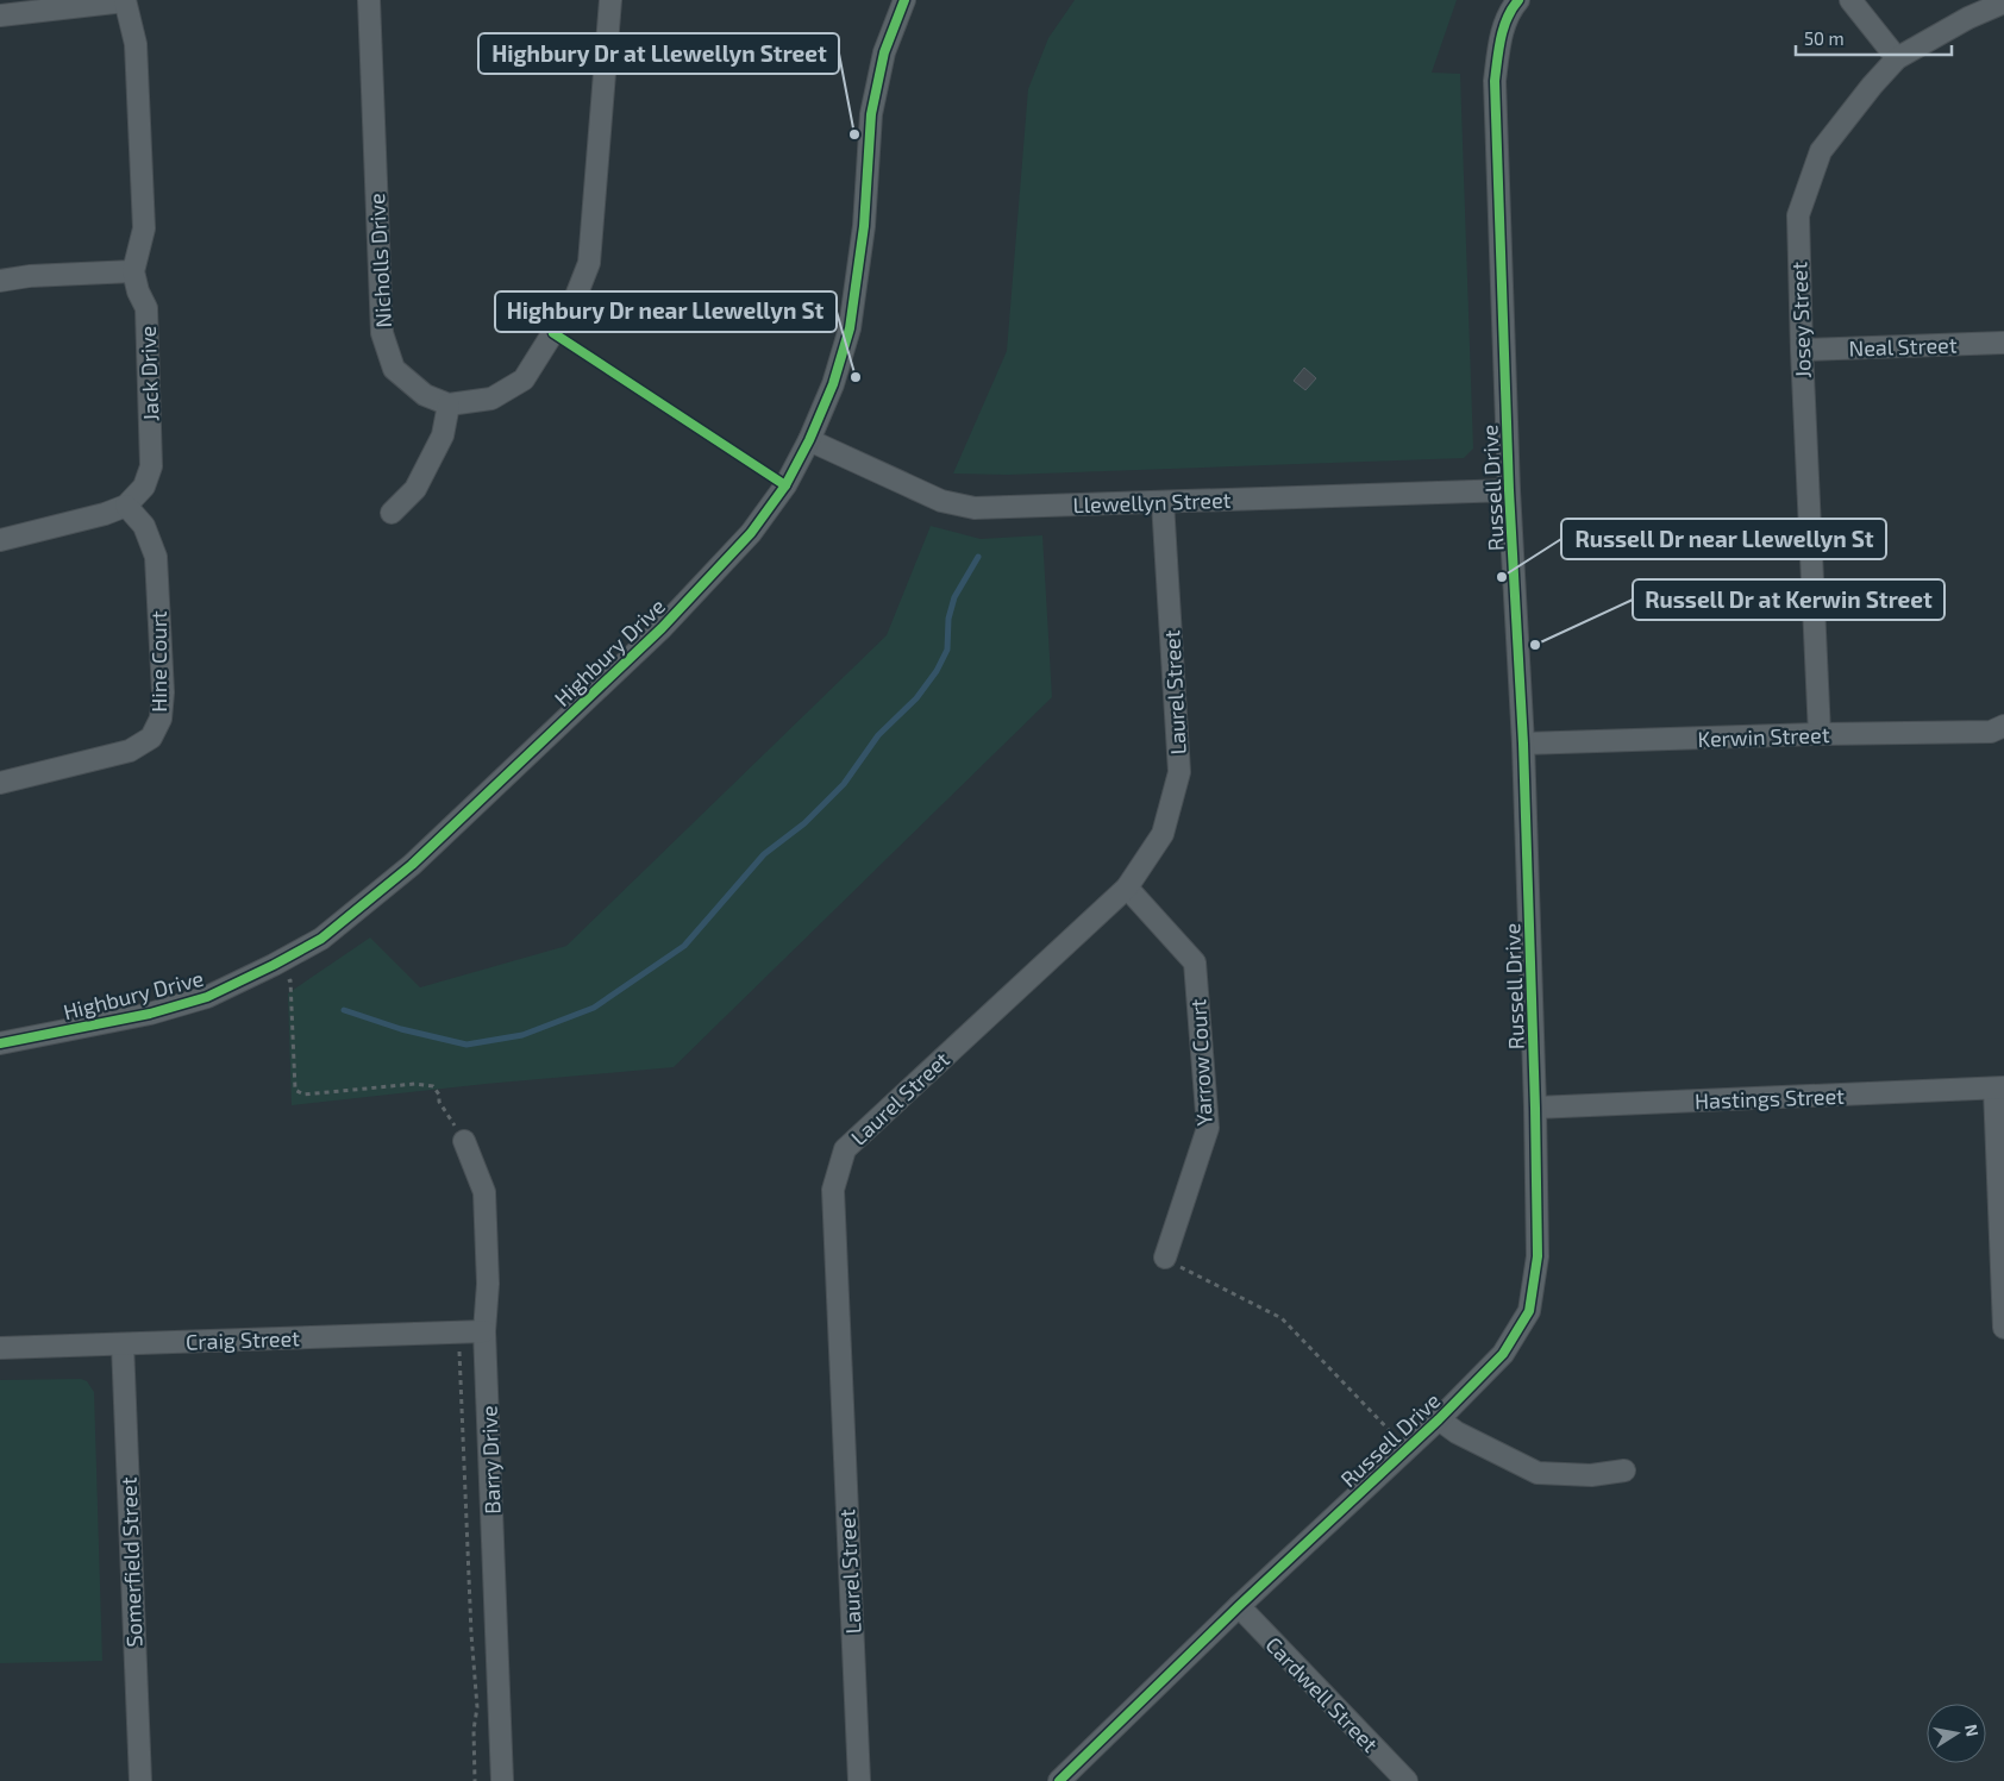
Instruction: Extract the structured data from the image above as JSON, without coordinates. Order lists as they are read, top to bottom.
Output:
{
  "streets": {
    "street": [
      "Nicholls Drive",
      "Josey Street",
      "Neal Street",
      "Jack Drive",
      "Russell Drive",
      "Llewellyn Street",
      "Highbury Drive",
      "Hine Court",
      "Laurel Street",
      "Kerwin Street",
      "Yarrow Court",
      "Hastings Street",
      "Craig Street",
      "Barry Drive",
      "Somerfield Street",
      "Cardwell Street"
    ]
  },
  "crossings": [
    ["Josey Street", "Neal Street"],
    ["Josey Street", "Kerwin Street"],
    ["Jack Drive", "Hine Court"],
    ["Russell Drive", "Llewellyn Street"],
    ["Russell Drive", "Kerwin Street"],
    ["Russell Drive", "Hastings Street"],
    ["Russell Drive", "Cardwell Street"],
    ["Llewellyn Street", "Highbury Drive"],
    ["Llewellyn Street", "Laurel Street"],
    ["Laurel Street", "Yarrow Court"],
    ["Craig Street", "Barry Drive"],
    ["Craig Street", "Somerfield Street"]
  ],
  "places": [
    "Highbury Dr at Llewellyn Street",
    "Highbury Dr near Llewellyn St",
    "Russell Dr near Llewellyn St",
    "Russell Dr at Kerwin Street"
  ],
  "scale_bar": "50 m",
  "north": "right"
}
